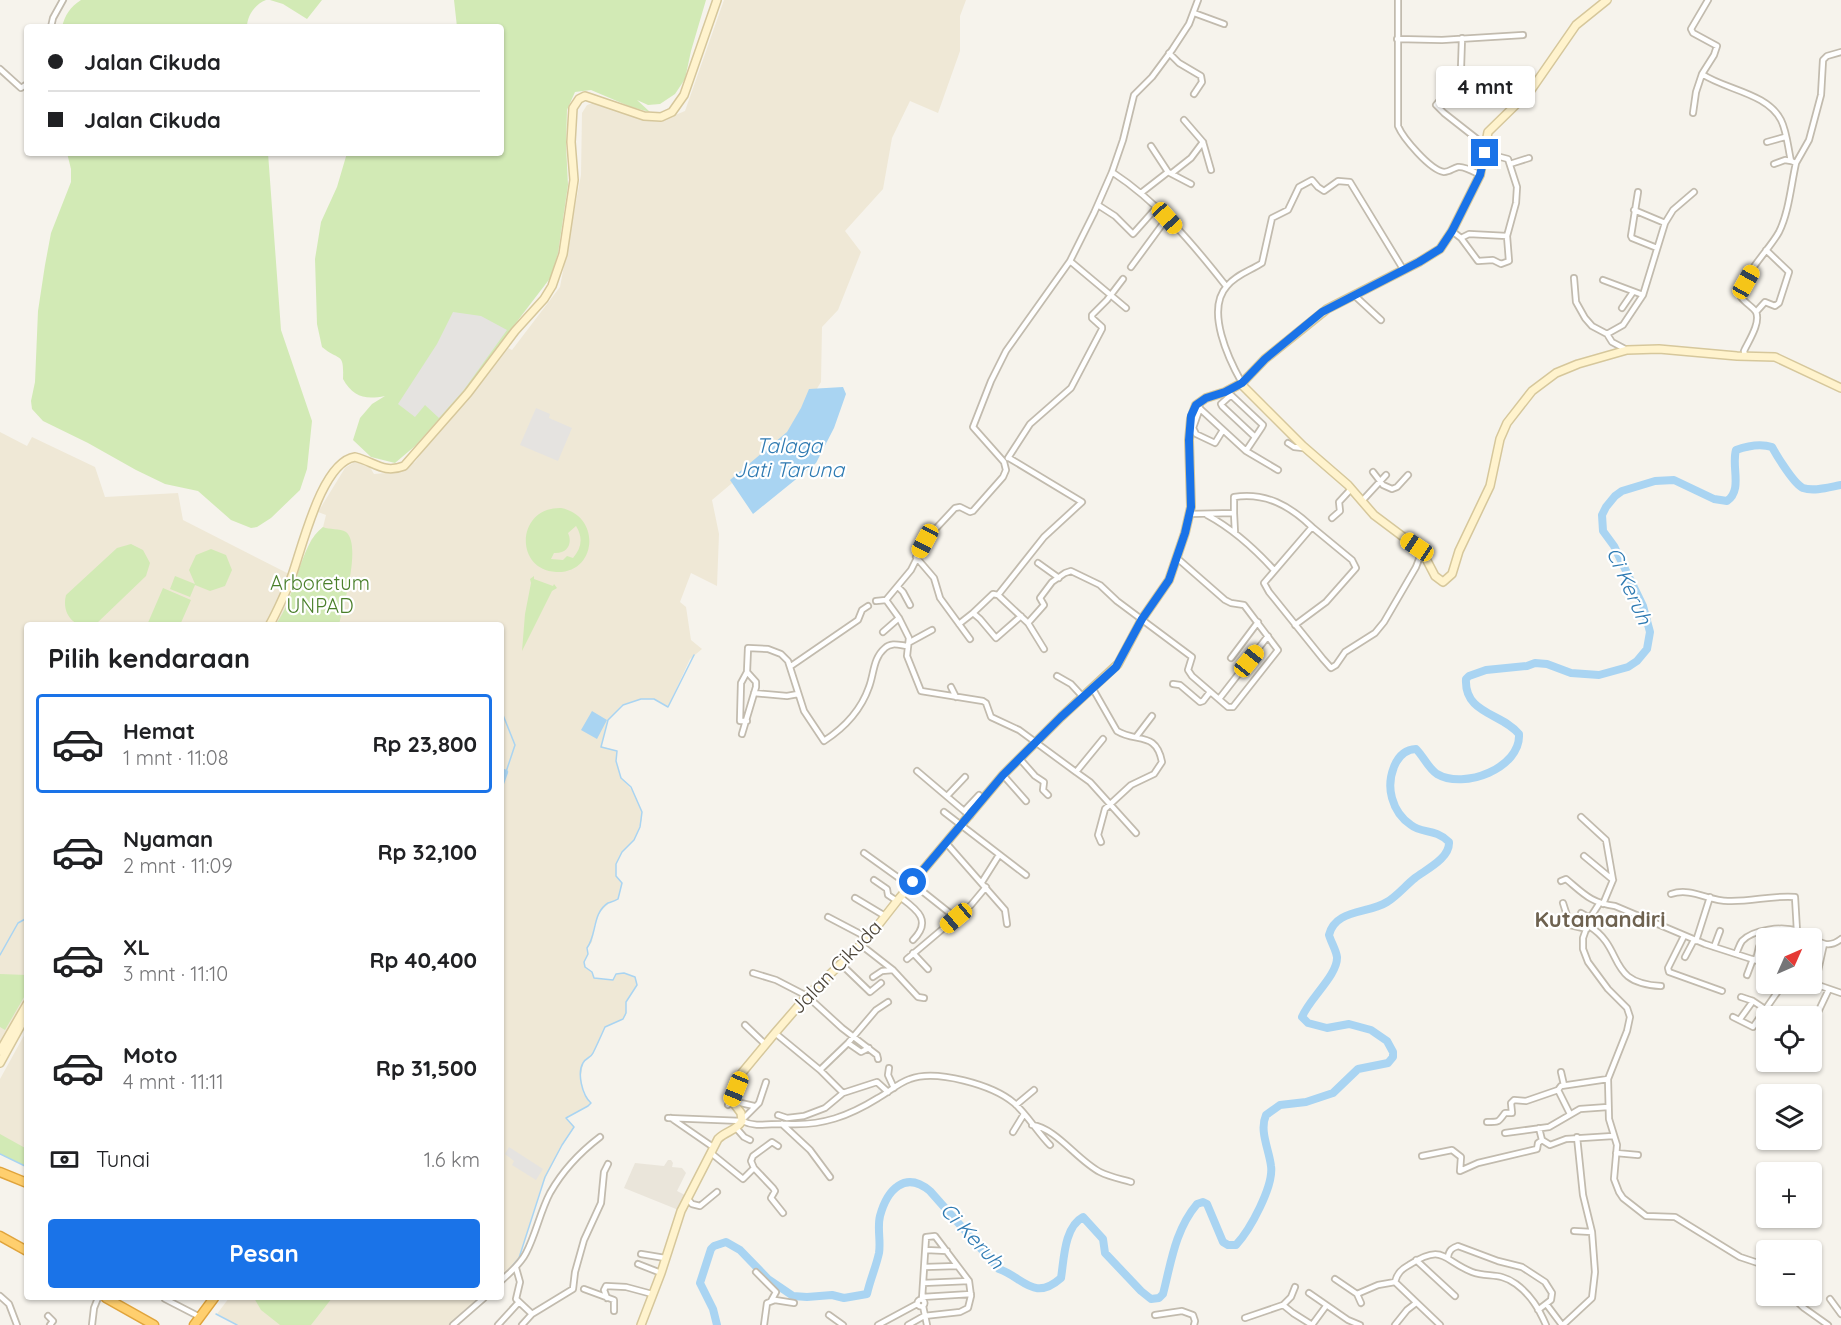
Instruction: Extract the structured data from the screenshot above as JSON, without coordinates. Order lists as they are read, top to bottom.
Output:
{
  "streets": {
    "street": ["Jalan Cikuda"]
  },
  "districts": ["Kutamandiri"],
  "water": ["Talaga Jati Taruna", "Ci Keruh"],
  "parks": ["Arboretum UNPAD"],
  "north": "top right",
  "page": {
    "banner": ["Jalan Cikuda", "Jalan Cikuda"],
    "bubble": "4 mnt",
    "heading": "Pilih kendaraan",
    "list": [
      {
        "name": "Hemat",
        "note": "1 mnt · 11:08",
        "value": "Rp 23,800"
      },
      {
        "name": "Nyaman",
        "note": "2 mnt · 11:09",
        "value": "Rp 32,100"
      },
      {
        "name": "XL",
        "note": "3 mnt · 11:10",
        "value": "Rp 40,400"
      },
      {
        "name": "Moto",
        "note": "4 mnt · 11:11",
        "value": "Rp 31,500"
      }
    ],
    "map_buttons": ["+", "−"],
    "pay": ["Tunai", "1.6 km"],
    "buttons": "Pesan"
  }
}
